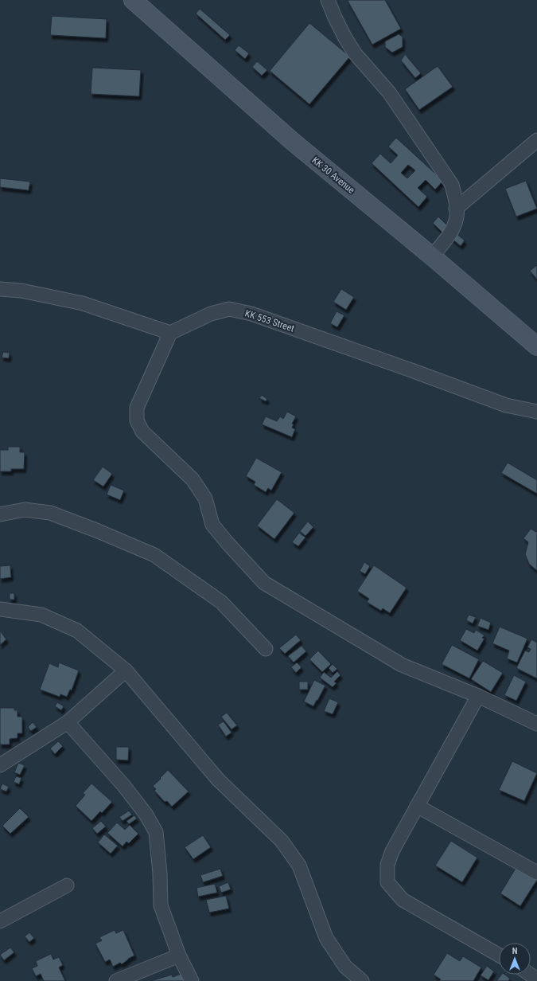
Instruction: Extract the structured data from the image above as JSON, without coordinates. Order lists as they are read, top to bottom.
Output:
{
  "streets": {
    "main road": ["KK 30 Avenue"],
    "street": ["KK 553 Street"]
  },
  "north": "top"
}
